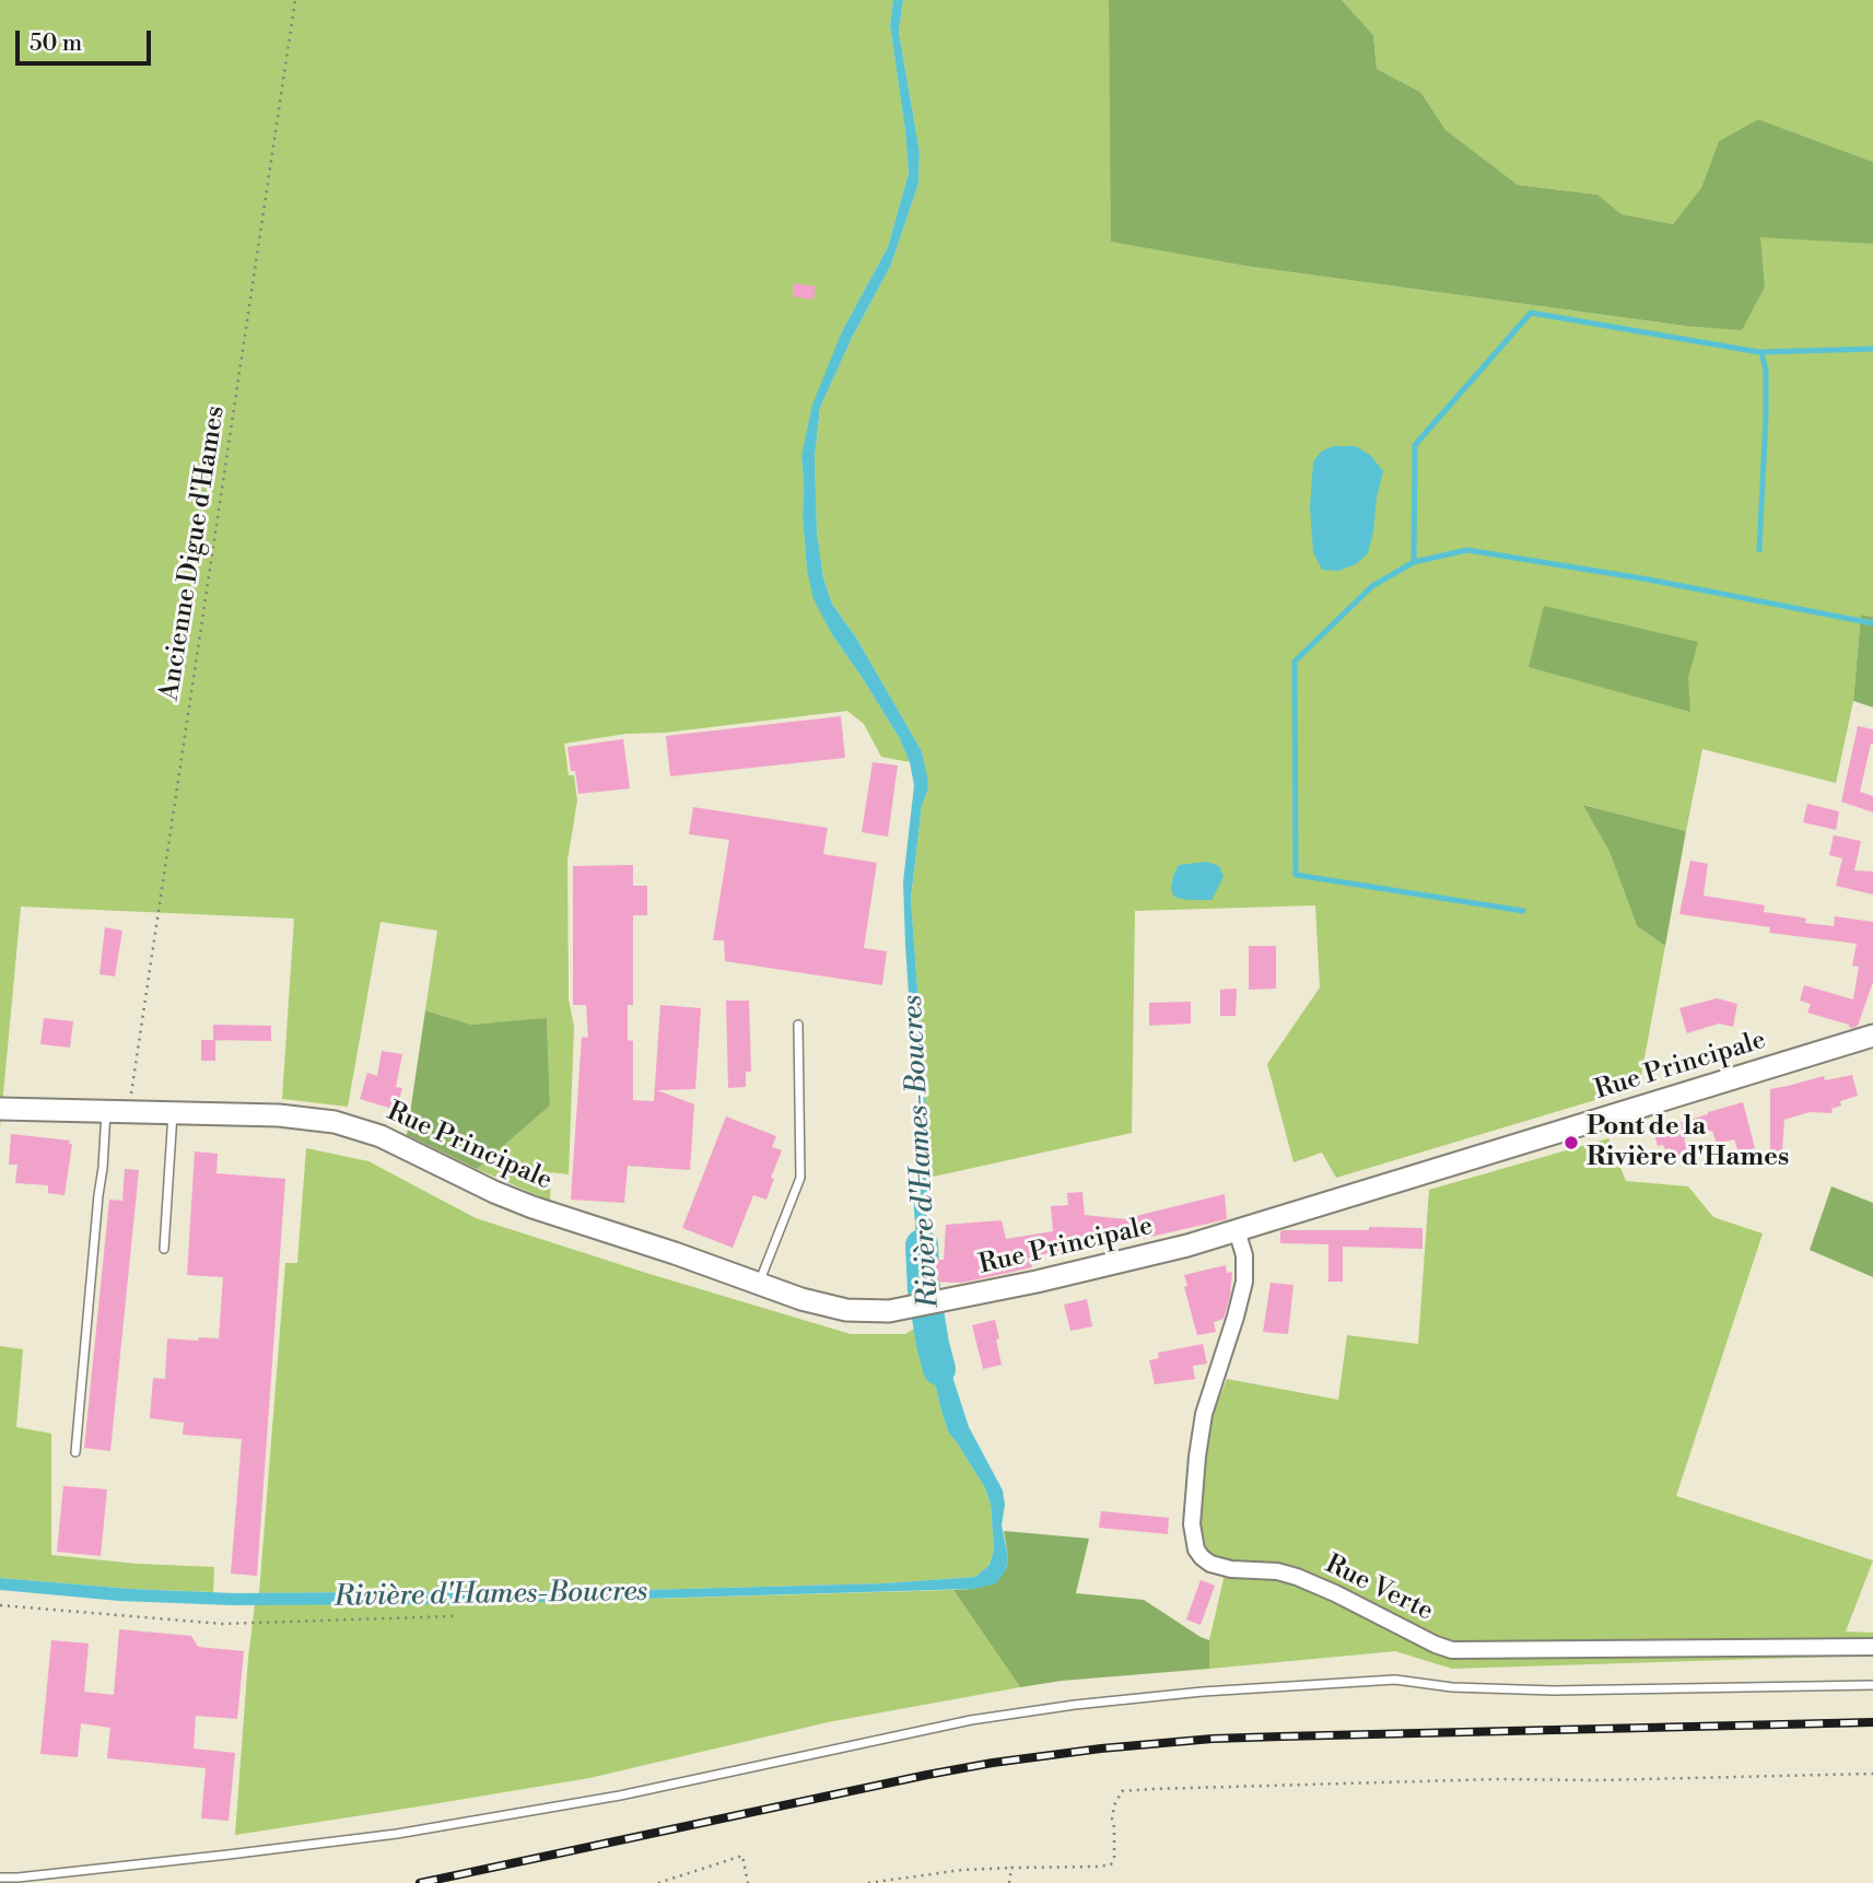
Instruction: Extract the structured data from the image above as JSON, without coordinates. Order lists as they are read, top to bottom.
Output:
{
  "streets": {
    "street": ["Rue Principale", "Rue Verte"],
    "path": ["Ancienne Digue d'Hames"]
  },
  "crossings": [
    ["Ancienne Digue d'Hames", "Rue Principale"],
    ["Rue Principale", "Rue Verte"]
  ],
  "water": ["Rivière d'Hames-Boucres"],
  "places": ["Pont de la Rivière d'Hames"],
  "scale_bar": "50 m"
}
